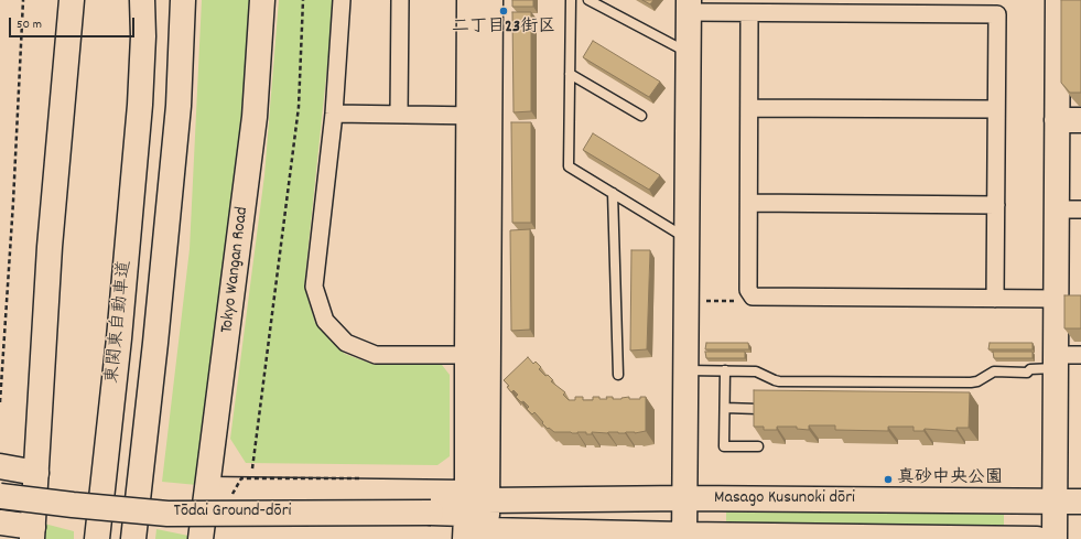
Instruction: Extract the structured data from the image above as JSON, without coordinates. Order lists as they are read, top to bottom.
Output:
{
  "streets": {
    "main road": [
      "Tokyo Wangan Road",
      "東関東自動車道",
      "Masago Kusunoki dōri",
      "Tōdai Ground-dōri"
    ]
  },
  "crossings": [
    ["Masago Kusunoki dōri", "Tōdai Ground-dōri"]
  ],
  "places": ["二丁目23街区", "真砂中央公園"],
  "scale_bar": "50 m"
}
